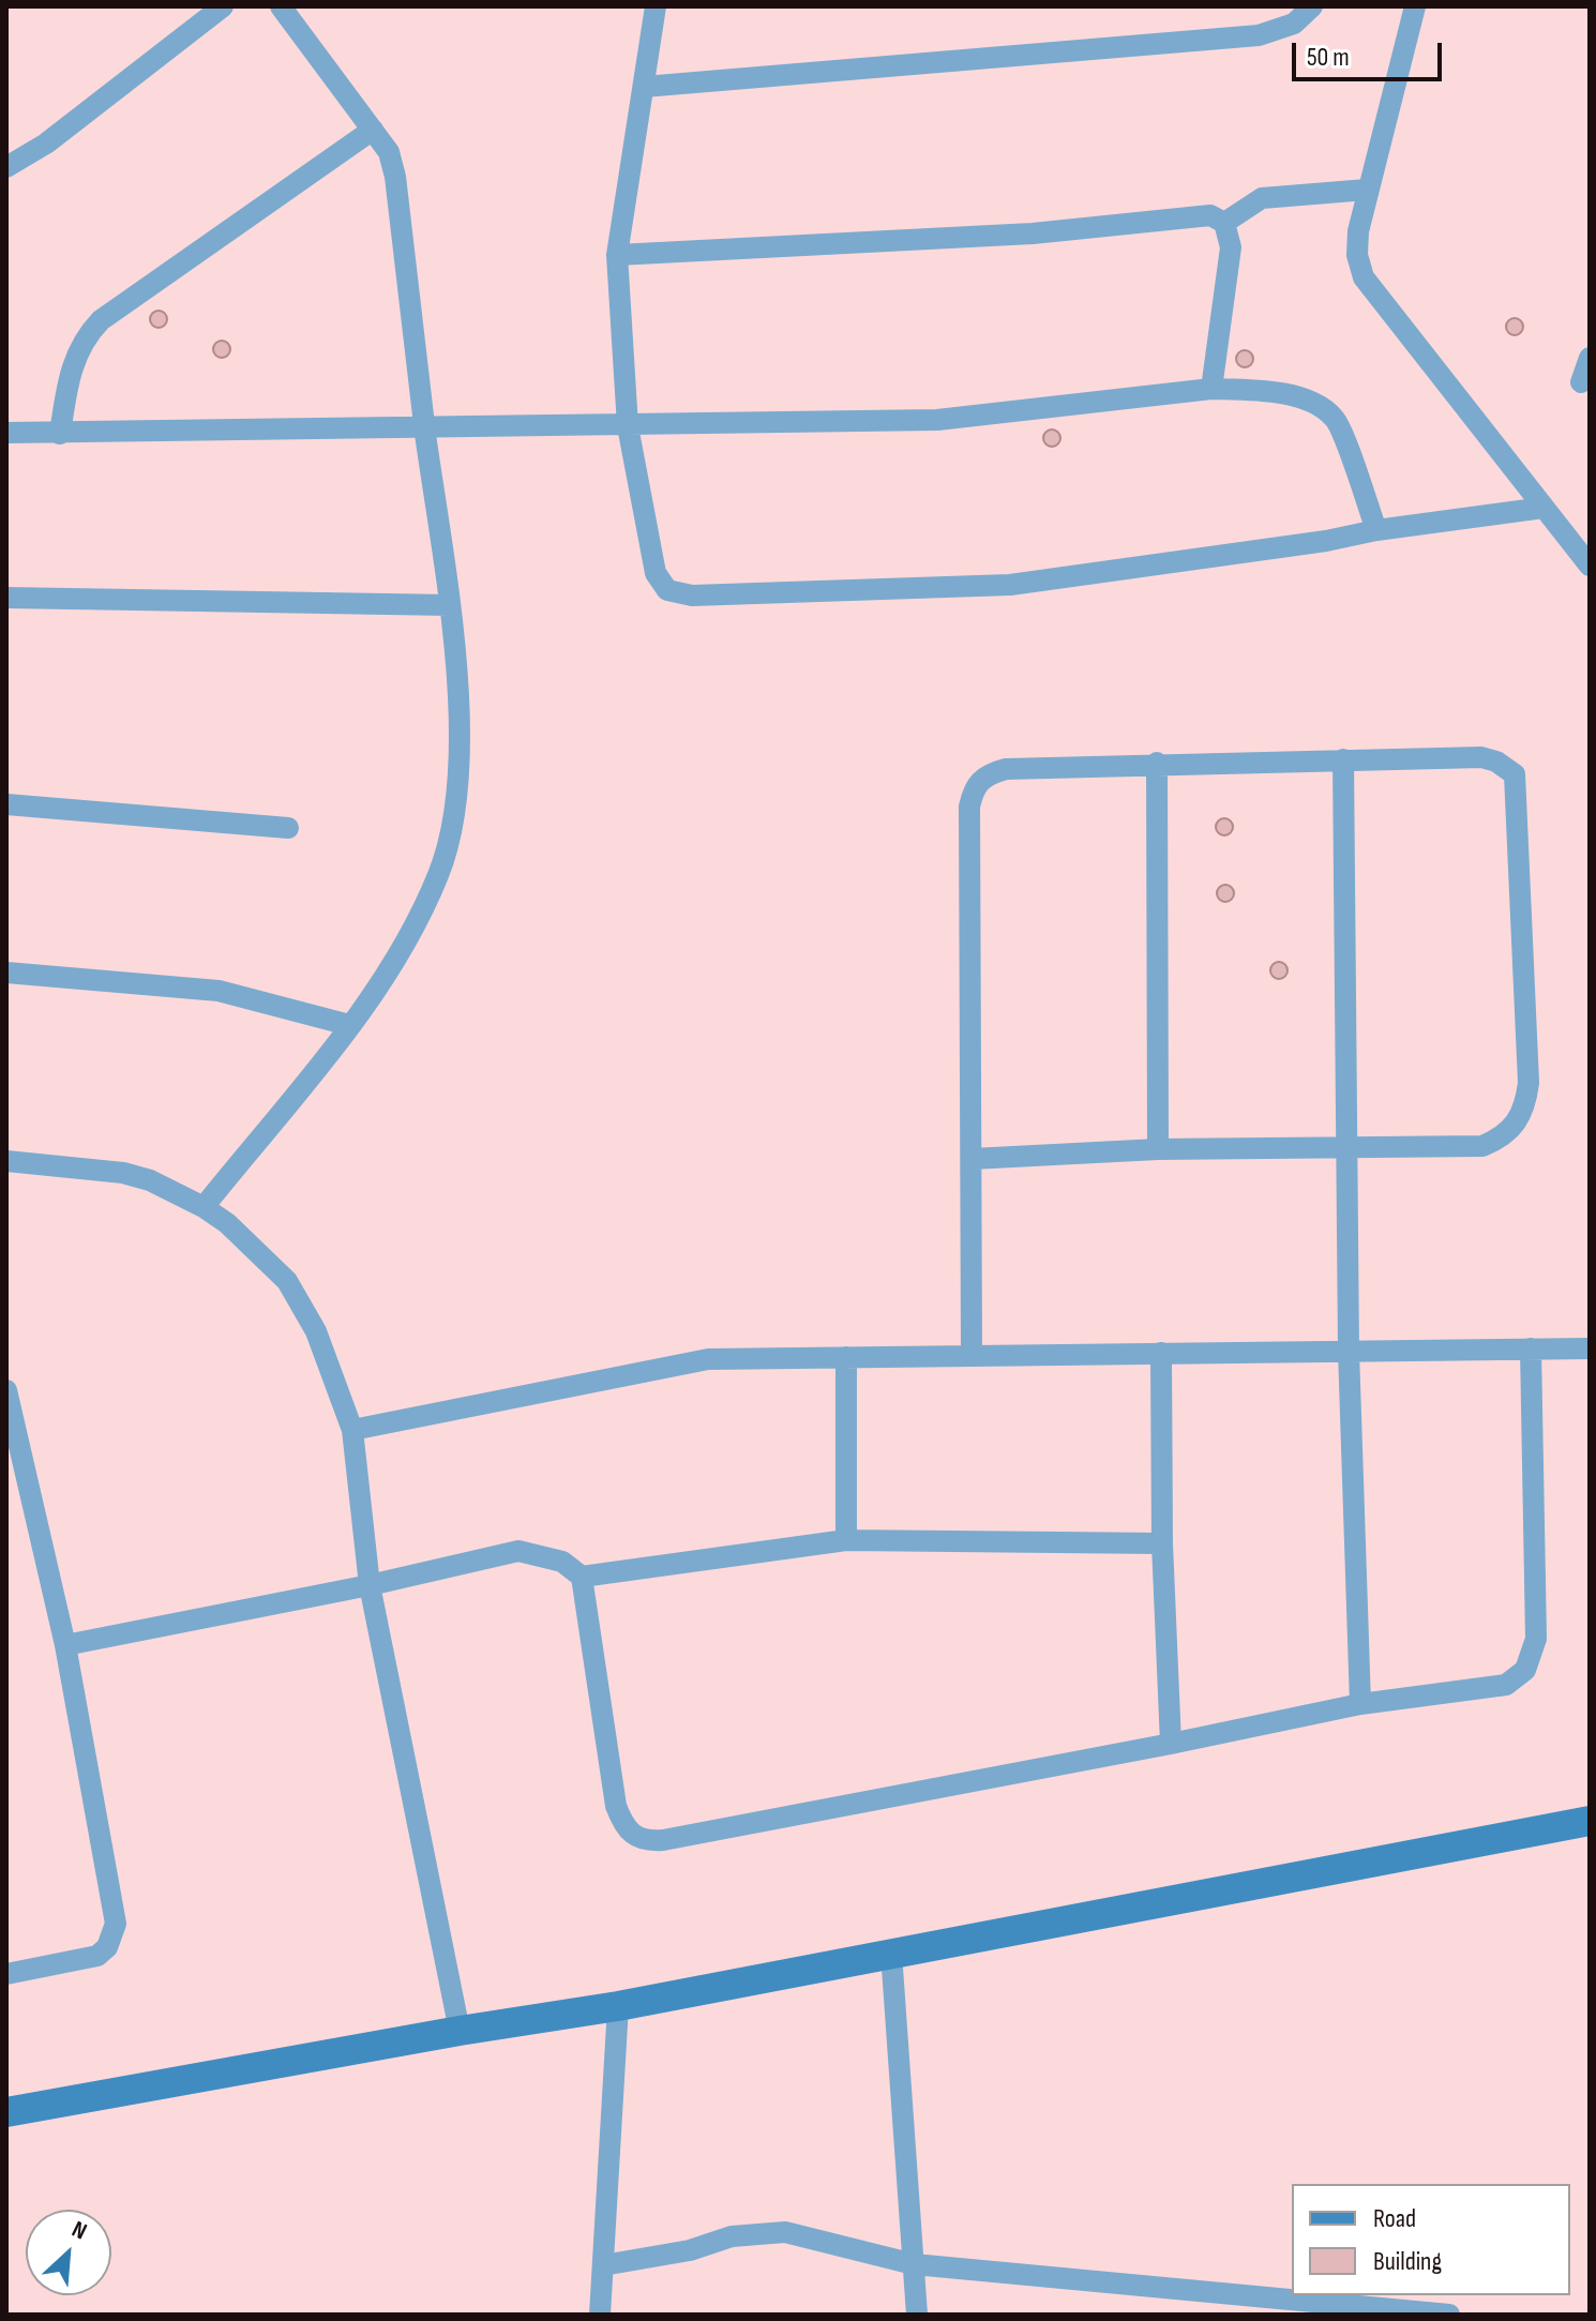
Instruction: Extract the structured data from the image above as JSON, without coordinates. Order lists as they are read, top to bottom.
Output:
{
  "legend": ["Road", "Building"],
  "scale_bar": "50 m",
  "north": "top right"
}
